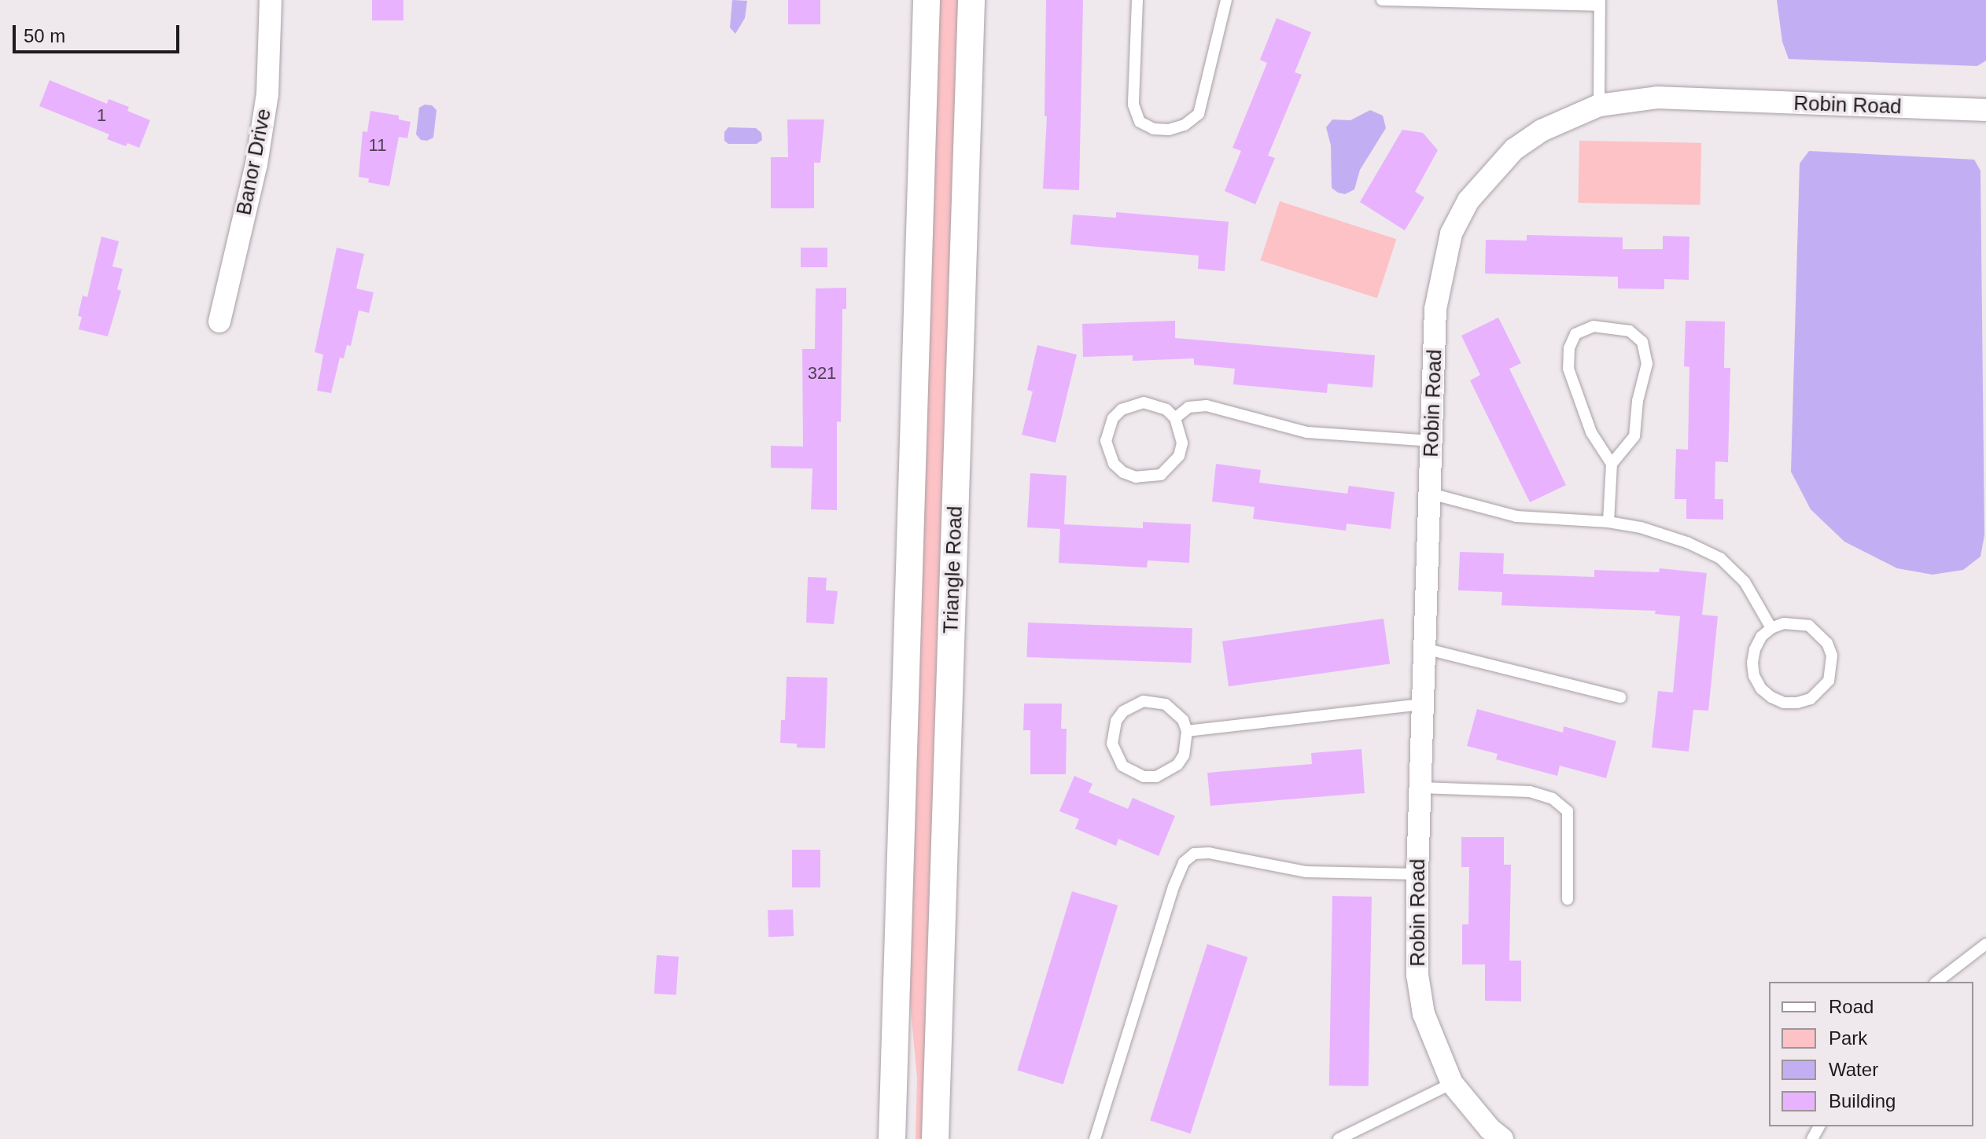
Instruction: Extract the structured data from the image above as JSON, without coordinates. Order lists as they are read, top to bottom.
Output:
{
  "streets": {
    "street": ["Robin Road", "Banor Drive", "Triangle Road"]
  },
  "house_numbers": ["1", "11", "321"],
  "legend": [
    "Road",
    "Park",
    "Water",
    "Building"
  ],
  "scale_bar": "50 m"
}
